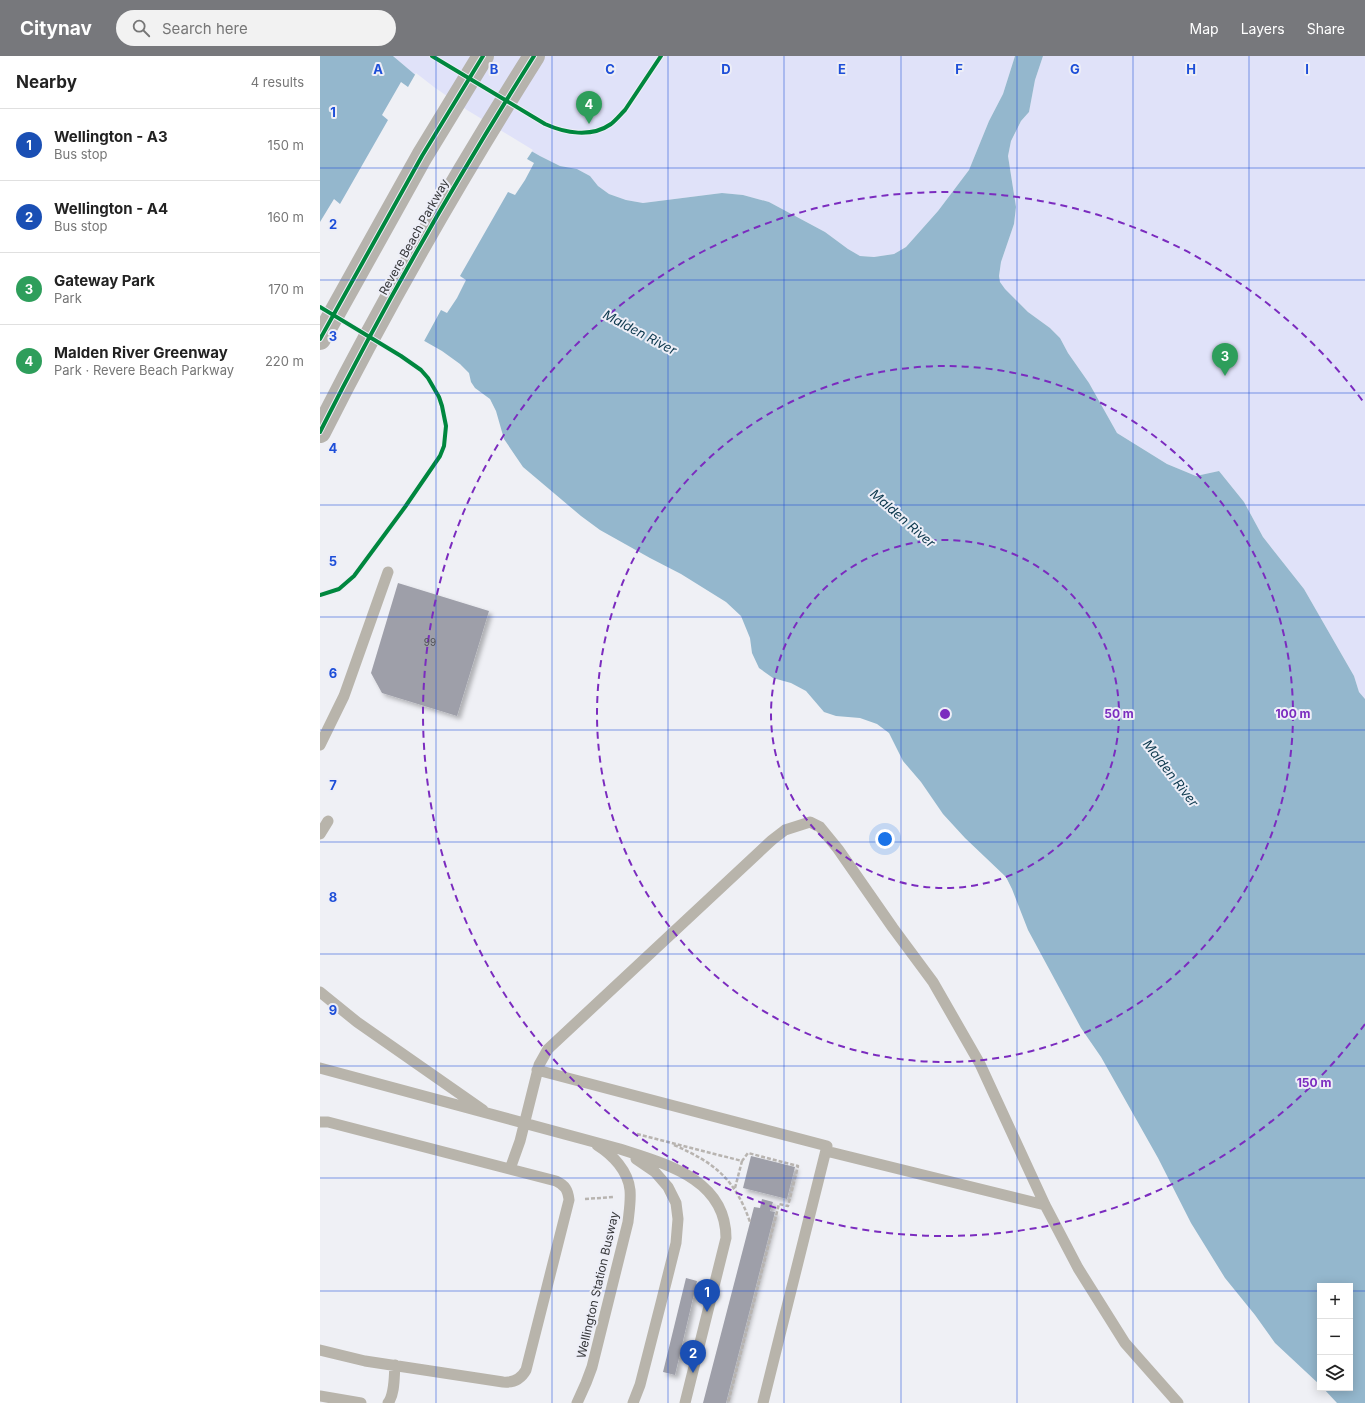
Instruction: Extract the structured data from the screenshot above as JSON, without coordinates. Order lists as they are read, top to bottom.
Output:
{
  "streets": {
    "highway": ["Revere Beach Parkway"],
    "lane": ["Wellington Station Busway"]
  },
  "water": ["Malden River"],
  "house_numbers": ["99"],
  "page": {
    "header": "Citynav",
    "search": "Search here",
    "nav": ["Map", "Layers", "Share"],
    "heading": ["Nearby", "4 results"],
    "pins": [
      "4",
      "3",
      "1",
      "2"
    ],
    "list": [
      {
        "mark": "1",
        "name": "Wellington - A3",
        "note": "Bus stop",
        "value": "150 m"
      },
      {
        "mark": "2",
        "name": "Wellington - A4",
        "note": "Bus stop",
        "value": "160 m"
      },
      {
        "mark": "3",
        "name": "Gateway Park",
        "note": "Park",
        "value": "170 m"
      },
      {
        "mark": "4",
        "name": "Malden River Greenway",
        "note": "Park · Revere Beach Parkway",
        "value": "220 m"
      }
    ],
    "map_buttons": ["+", "−"]
  },
  "grid": {
    "columns": [
      "A",
      "B",
      "C",
      "D",
      "E",
      "F",
      "G",
      "H",
      "I"
    ],
    "rows": [
      "1",
      "2",
      "3",
      "4",
      "5",
      "6",
      "7",
      "8",
      "9"
    ]
  },
  "rings": ["50 m", "100 m", "150 m"]
}
